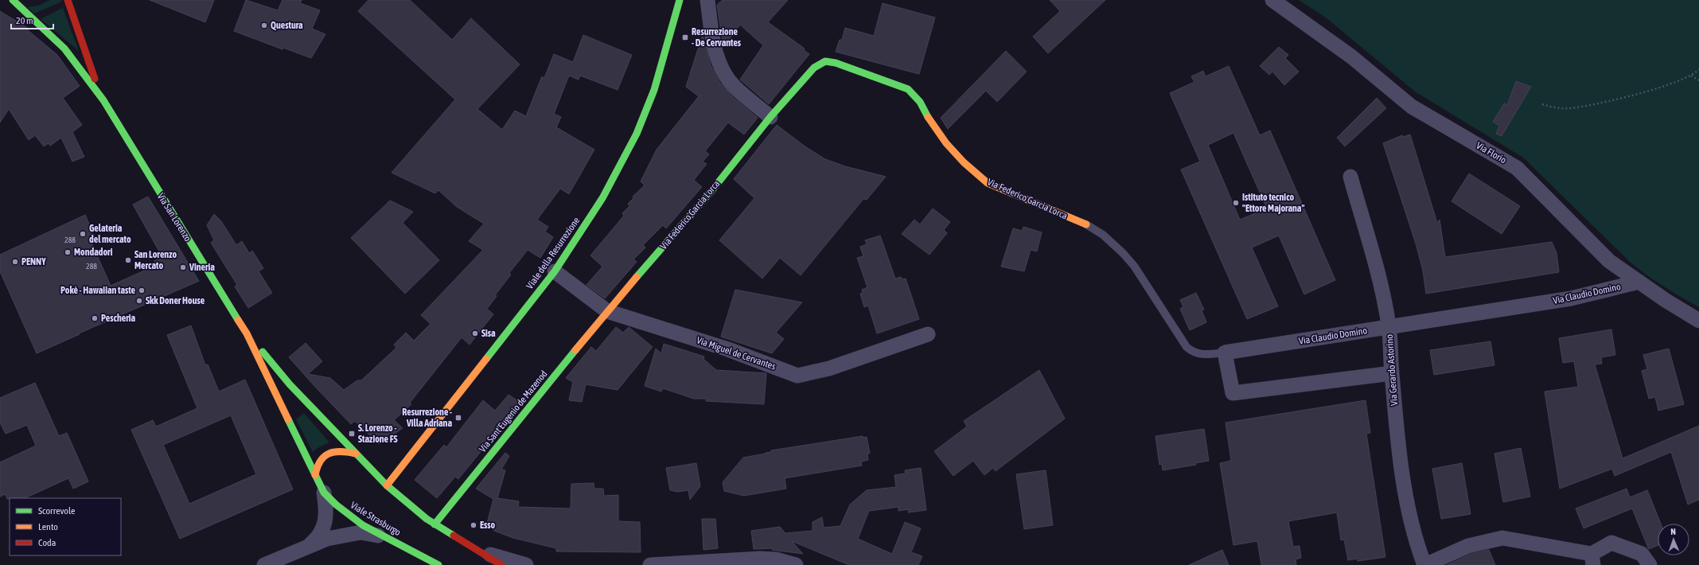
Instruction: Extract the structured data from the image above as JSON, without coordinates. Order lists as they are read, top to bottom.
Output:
{
  "streets": {
    "street": [
      "Via Florio",
      "Via Federico Garcia Lorca",
      "Via San Lorenzo",
      "Viale della Resurrezione",
      "Via Claudio Domino",
      "Via Miguel de Cervantes",
      "Via Gerardo Astorino",
      "Via Sant'Eugenio de Mazenod",
      "Viale Strasburgo"
    ]
  },
  "crossings": [
    ["Via Florio", "Via Claudio Domino"],
    ["Via Federico Garcia Lorca", "Via Miguel de Cervantes"],
    ["Via Federico Garcia Lorca", "Via Sant'Eugenio de Mazenod"],
    ["Via San Lorenzo", "Viale Strasburgo"],
    ["Viale della Resurrezione", "Via Miguel de Cervantes"],
    ["Via Claudio Domino", "Via Gerardo Astorino"],
    ["Via Miguel de Cervantes", "Via Sant'Eugenio de Mazenod"]
  ],
  "places": {
    "other": [
      "Questura",
      "Istituto tecnico \"Ettore Majorana\"",
      "Gelateria del mercato",
      "Mondadori",
      "San Lorenzo Mercato",
      "PENNY",
      "Vineria",
      "Pokè - Hawaiian taste",
      "Skk Doner House",
      "Pescheria",
      "Sisa",
      "Esso"
    ],
    "transit": ["Resurrezione - De Cervantes", "Resurrezione - Villa Adriana", "S. Lorenzo - Stazione FS"]
  },
  "house_numbers": ["288", "288"],
  "legend": ["Scorrevole", "Lento", "Coda"],
  "scale_bar": "20 m",
  "north": "top"
}
